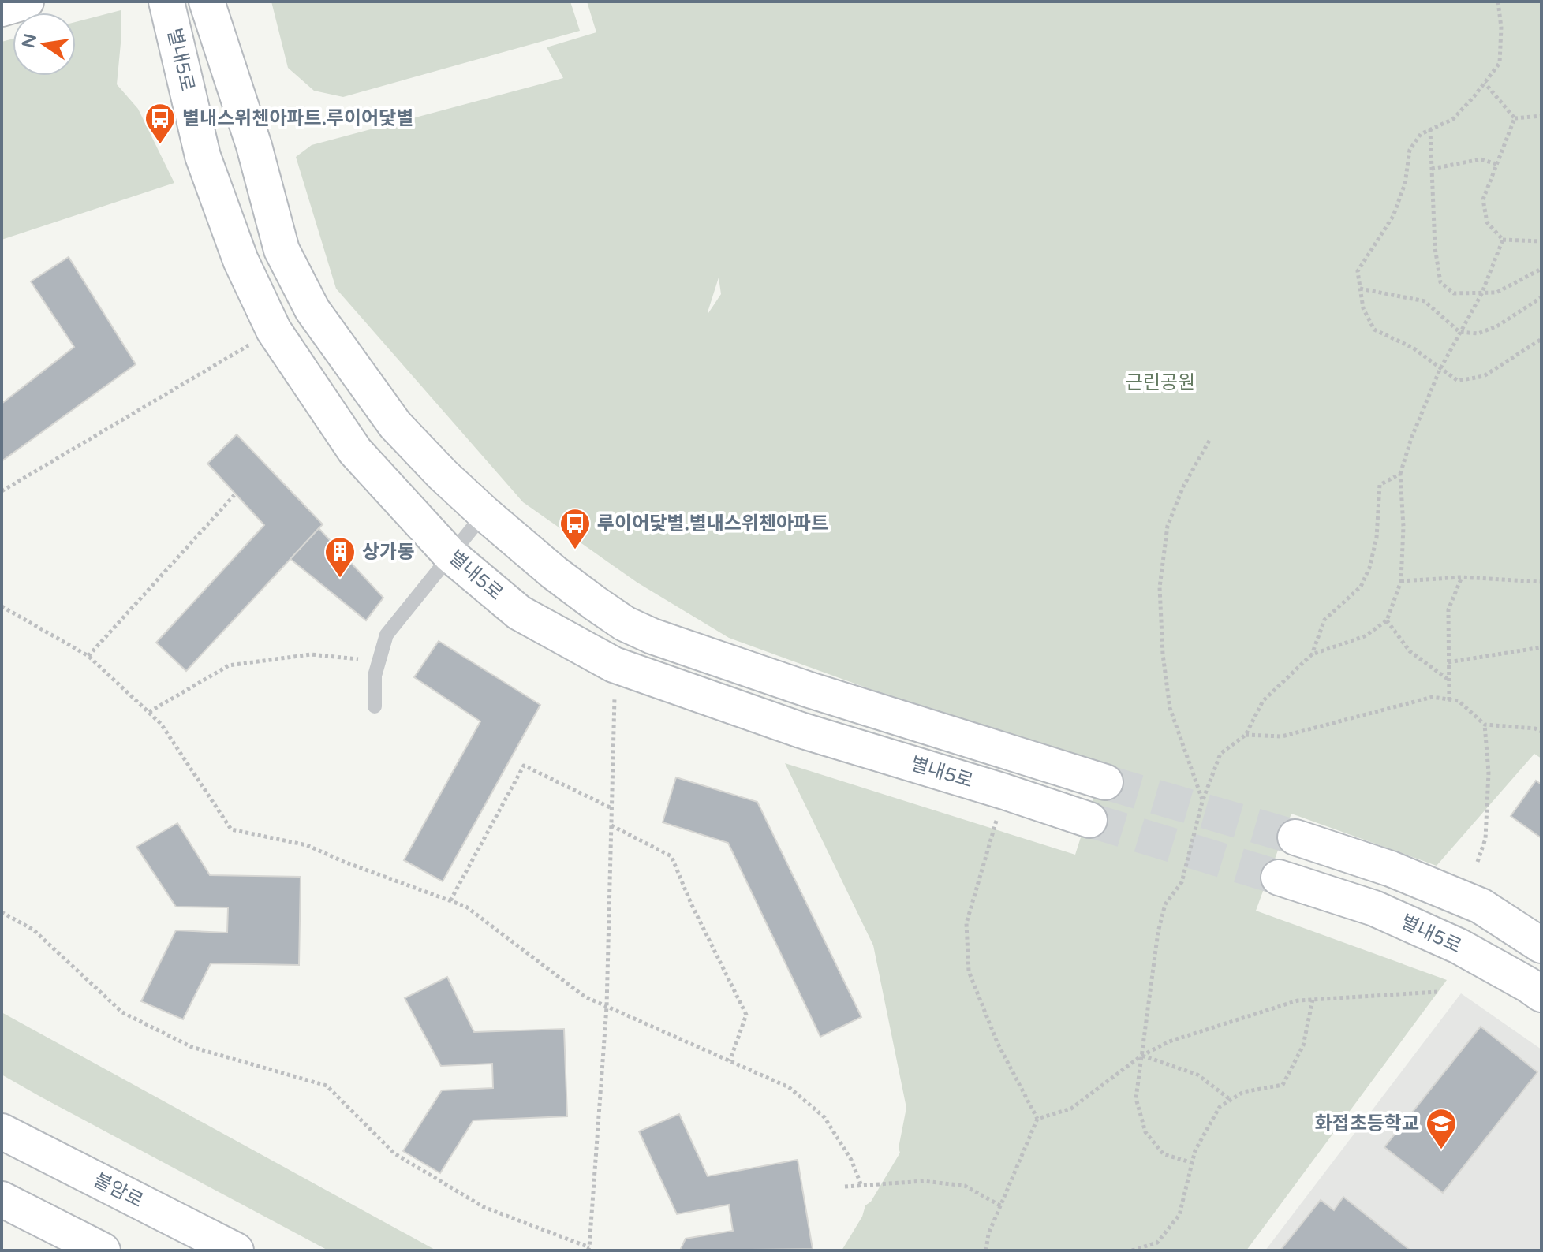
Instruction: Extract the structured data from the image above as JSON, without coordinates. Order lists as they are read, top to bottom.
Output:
{
  "streets": {
    "main road": ["별내5로", "불암로"]
  },
  "parks": ["근린공원"],
  "places": {
    "bus stop": ["별내스위첸아파트.루이어닻별", "루이어닻별.별내스위첸아파트"],
    "building": ["상가동"],
    "school or university": ["화접초등학교"]
  },
  "north": "left"
}
